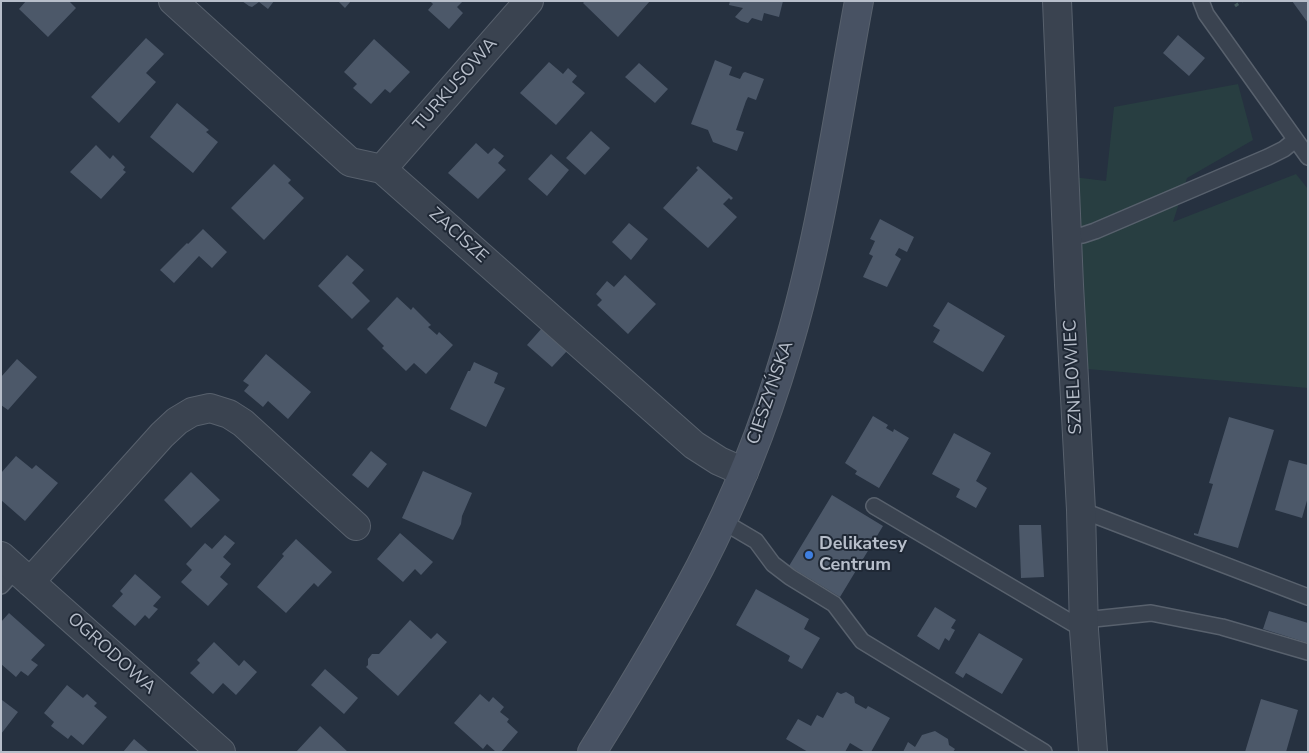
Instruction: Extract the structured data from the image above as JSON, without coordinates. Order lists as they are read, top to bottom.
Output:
{
  "streets": {
    "main road": ["CIESZYŃSKA"],
    "street": [
      "TURKUSOWA",
      "ZACISZE",
      "SZNELOWIEC",
      "OGRODOWA"
    ]
  },
  "crossings": [
    ["TURKUSOWA", "ZACISZE"],
    ["ZACISZE", "CIESZYŃSKA"]
  ],
  "places": ["Delikatesy Centrum"]
}
